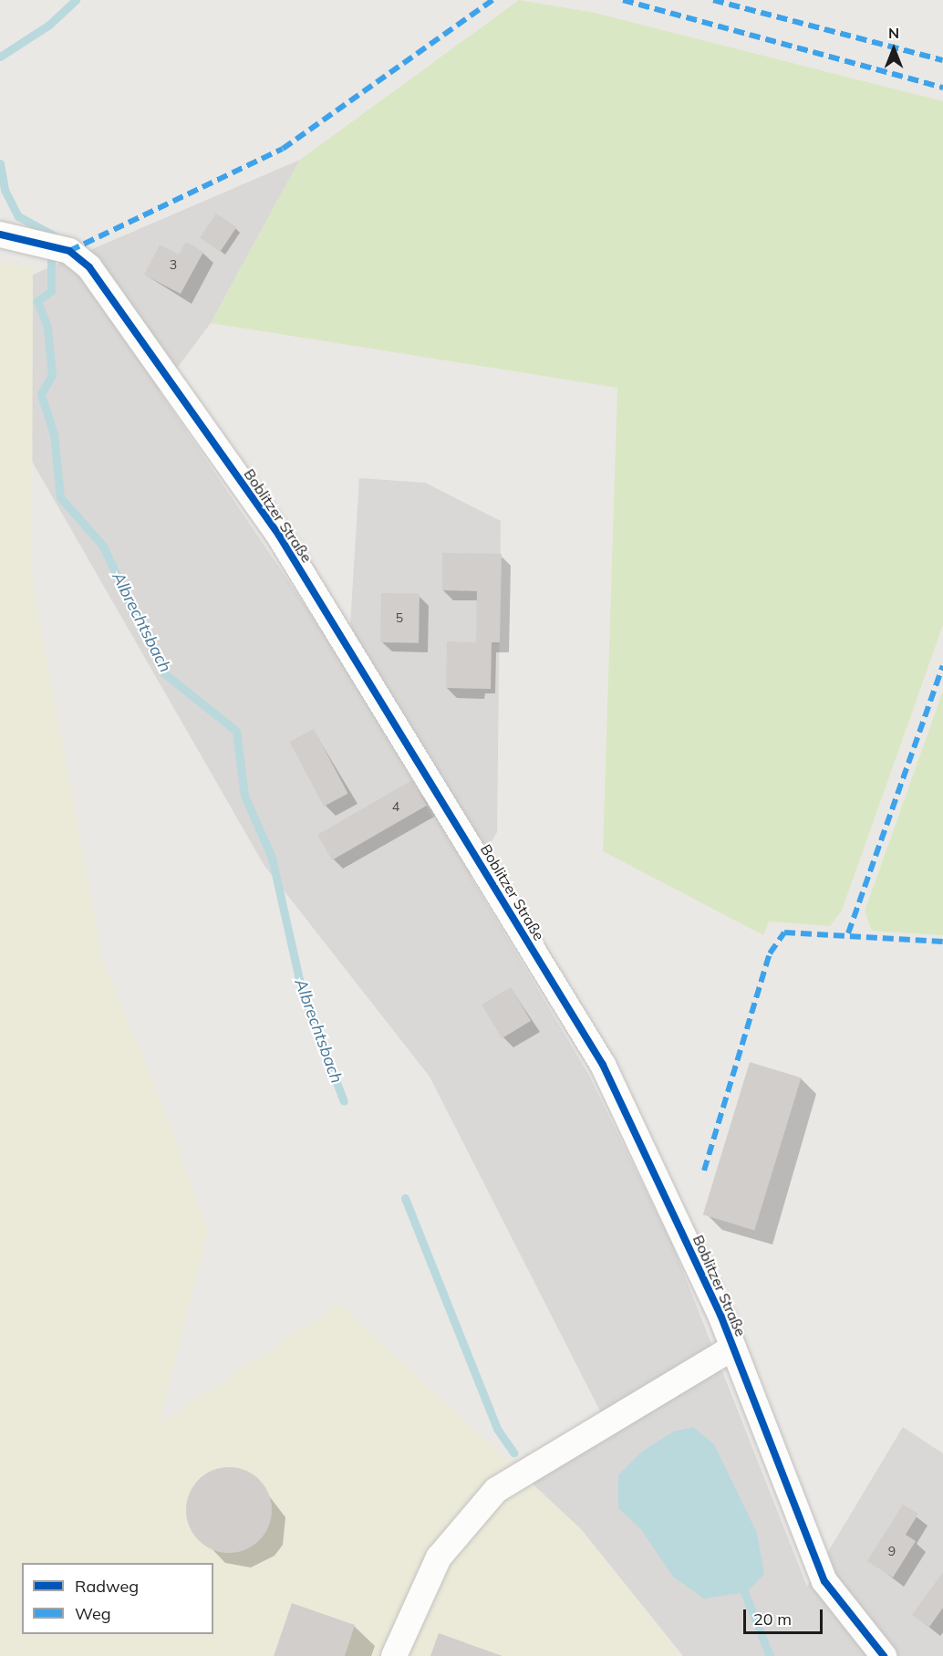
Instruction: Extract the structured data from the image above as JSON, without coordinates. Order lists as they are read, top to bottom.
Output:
{
  "streets": {
    "street": ["Boblitzer Straße"]
  },
  "water": ["Albrechtsbach"],
  "house_numbers": [
    "3",
    "5",
    "4",
    "9"
  ],
  "legend": ["Radweg", "Weg"],
  "scale_bar": "20 m",
  "north": "top"
}
